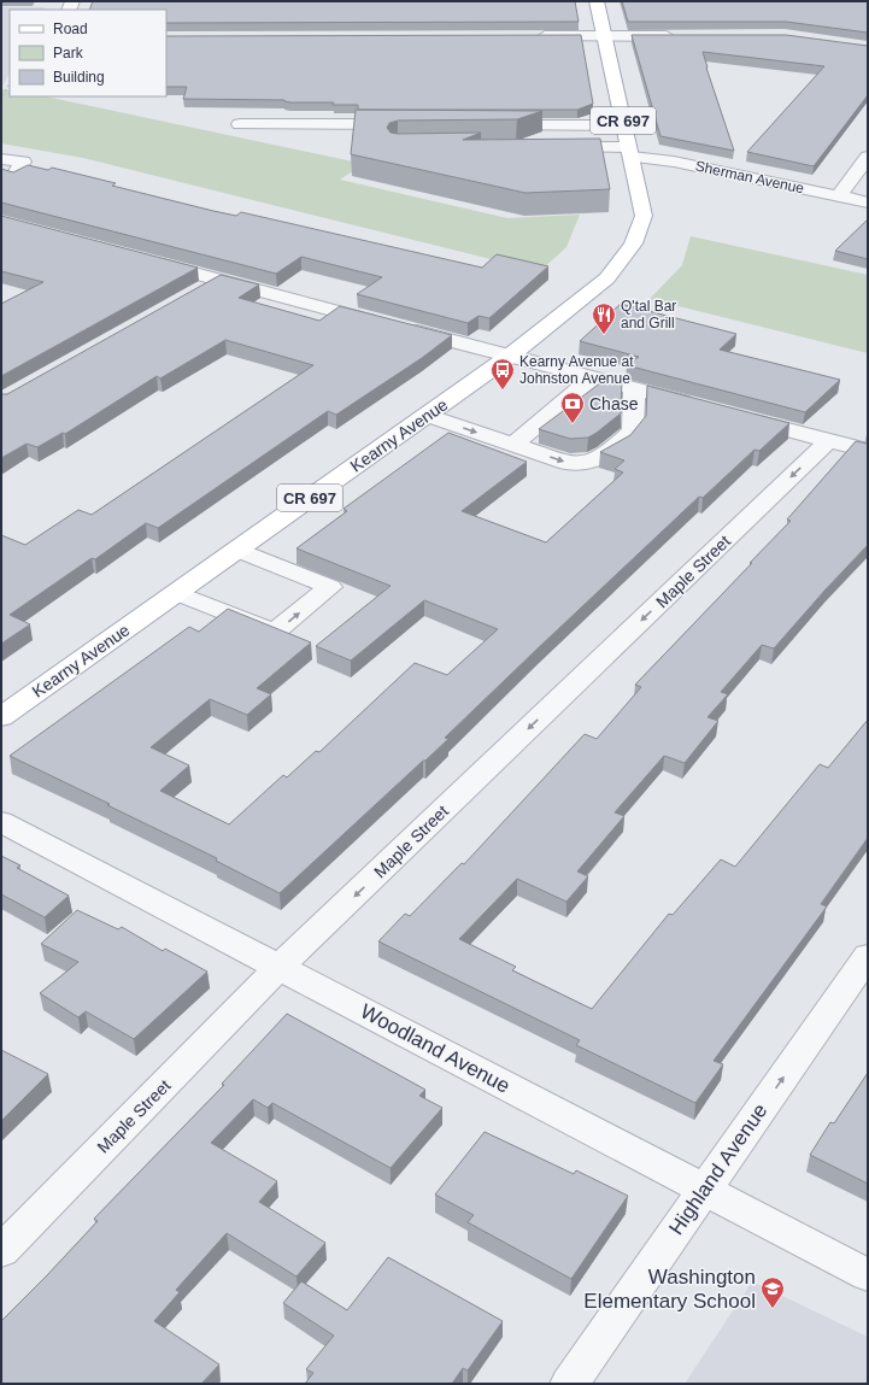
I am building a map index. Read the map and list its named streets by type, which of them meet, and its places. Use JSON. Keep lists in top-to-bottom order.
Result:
{
  "streets": {
    "main road": ["CR 697", "Kearny Avenue"],
    "street": [
      "Sherman Avenue",
      "Maple Street",
      "Woodland Avenue",
      "Highland Avenue"
    ]
  },
  "crossings": [
    ["CR 697", "Sherman Avenue"],
    ["CR 697", "Kearny Avenue"],
    ["Sherman Avenue", "Kearny Avenue"],
    ["Maple Street", "Woodland Avenue"],
    ["Woodland Avenue", "Highland Avenue"]
  ],
  "one_way": ["Maple Street", "Highland Avenue"],
  "places": {
    "restaurant": ["Q'tal Bar and Grill"],
    "bus stop": ["Kearny Avenue at Johnston Avenue"],
    "bank": ["Chase"],
    "school or university": ["Washington Elementary School"]
  },
  "legend": ["Road", "Park", "Building"]
}
